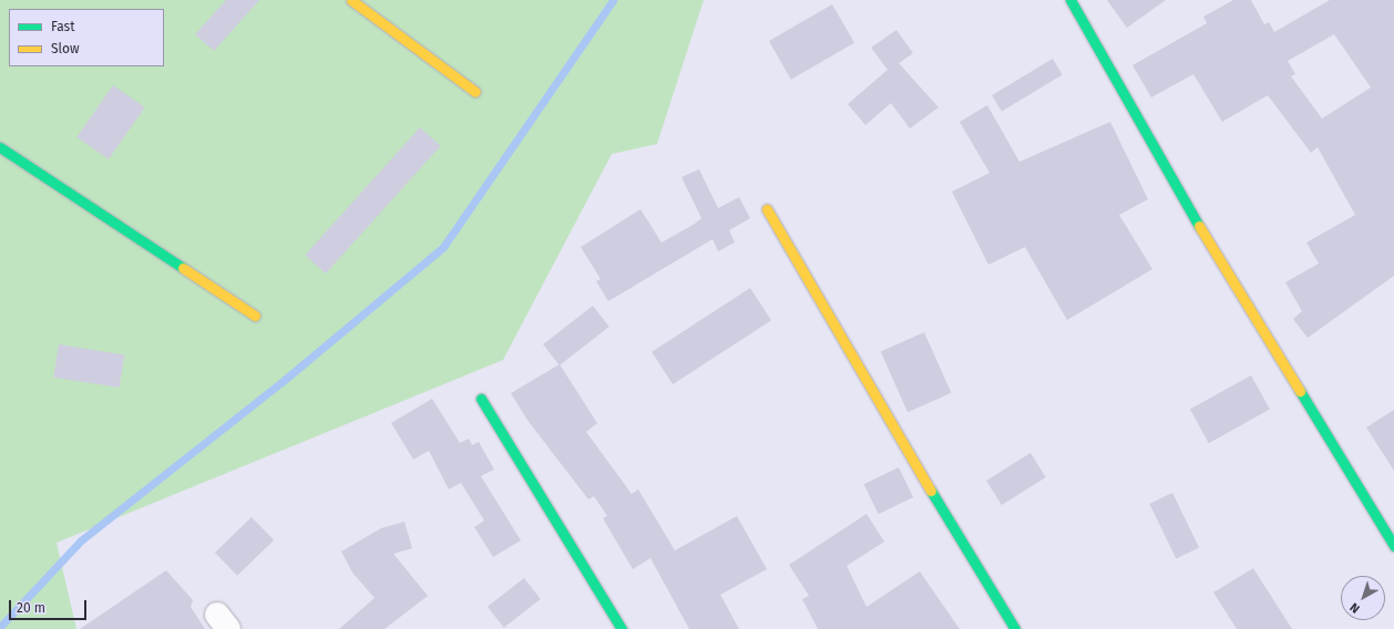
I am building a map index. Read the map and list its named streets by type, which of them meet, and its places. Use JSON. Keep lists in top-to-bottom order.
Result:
{
  "legend": ["Fast", "Slow"],
  "scale_bar": "20 m",
  "north": "bottom left"
}
